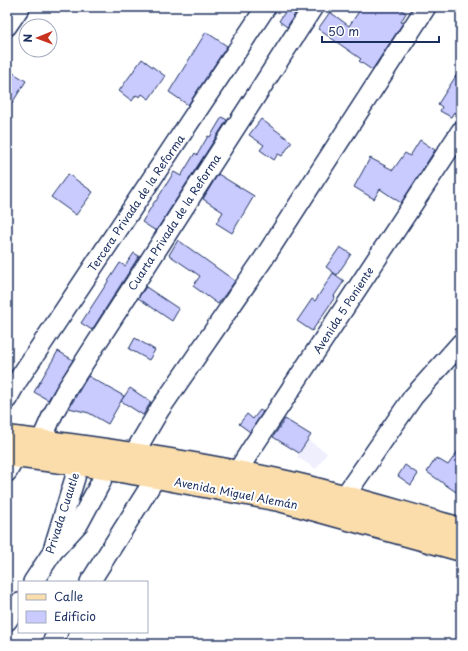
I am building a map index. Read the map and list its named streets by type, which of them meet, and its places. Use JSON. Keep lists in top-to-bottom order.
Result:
{
  "streets": {
    "main road": ["Avenida Miguel Alemán"],
    "street": [
      "Tercera Privada de la Reforma",
      "Cuarta Privada de la Reforma",
      "Avenida 5 Poniente",
      "Privada Cuautle"
    ]
  },
  "crossings": [
    ["Cuarta Privada de la Reforma", "Avenida Miguel Alemán"],
    ["Avenida 5 Poniente", "Avenida Miguel Alemán"],
    ["Avenida Miguel Alemán", "Privada Cuautle"]
  ],
  "legend": ["Calle", "Edificio"],
  "scale_bar": "50 m",
  "north": "left"
}
